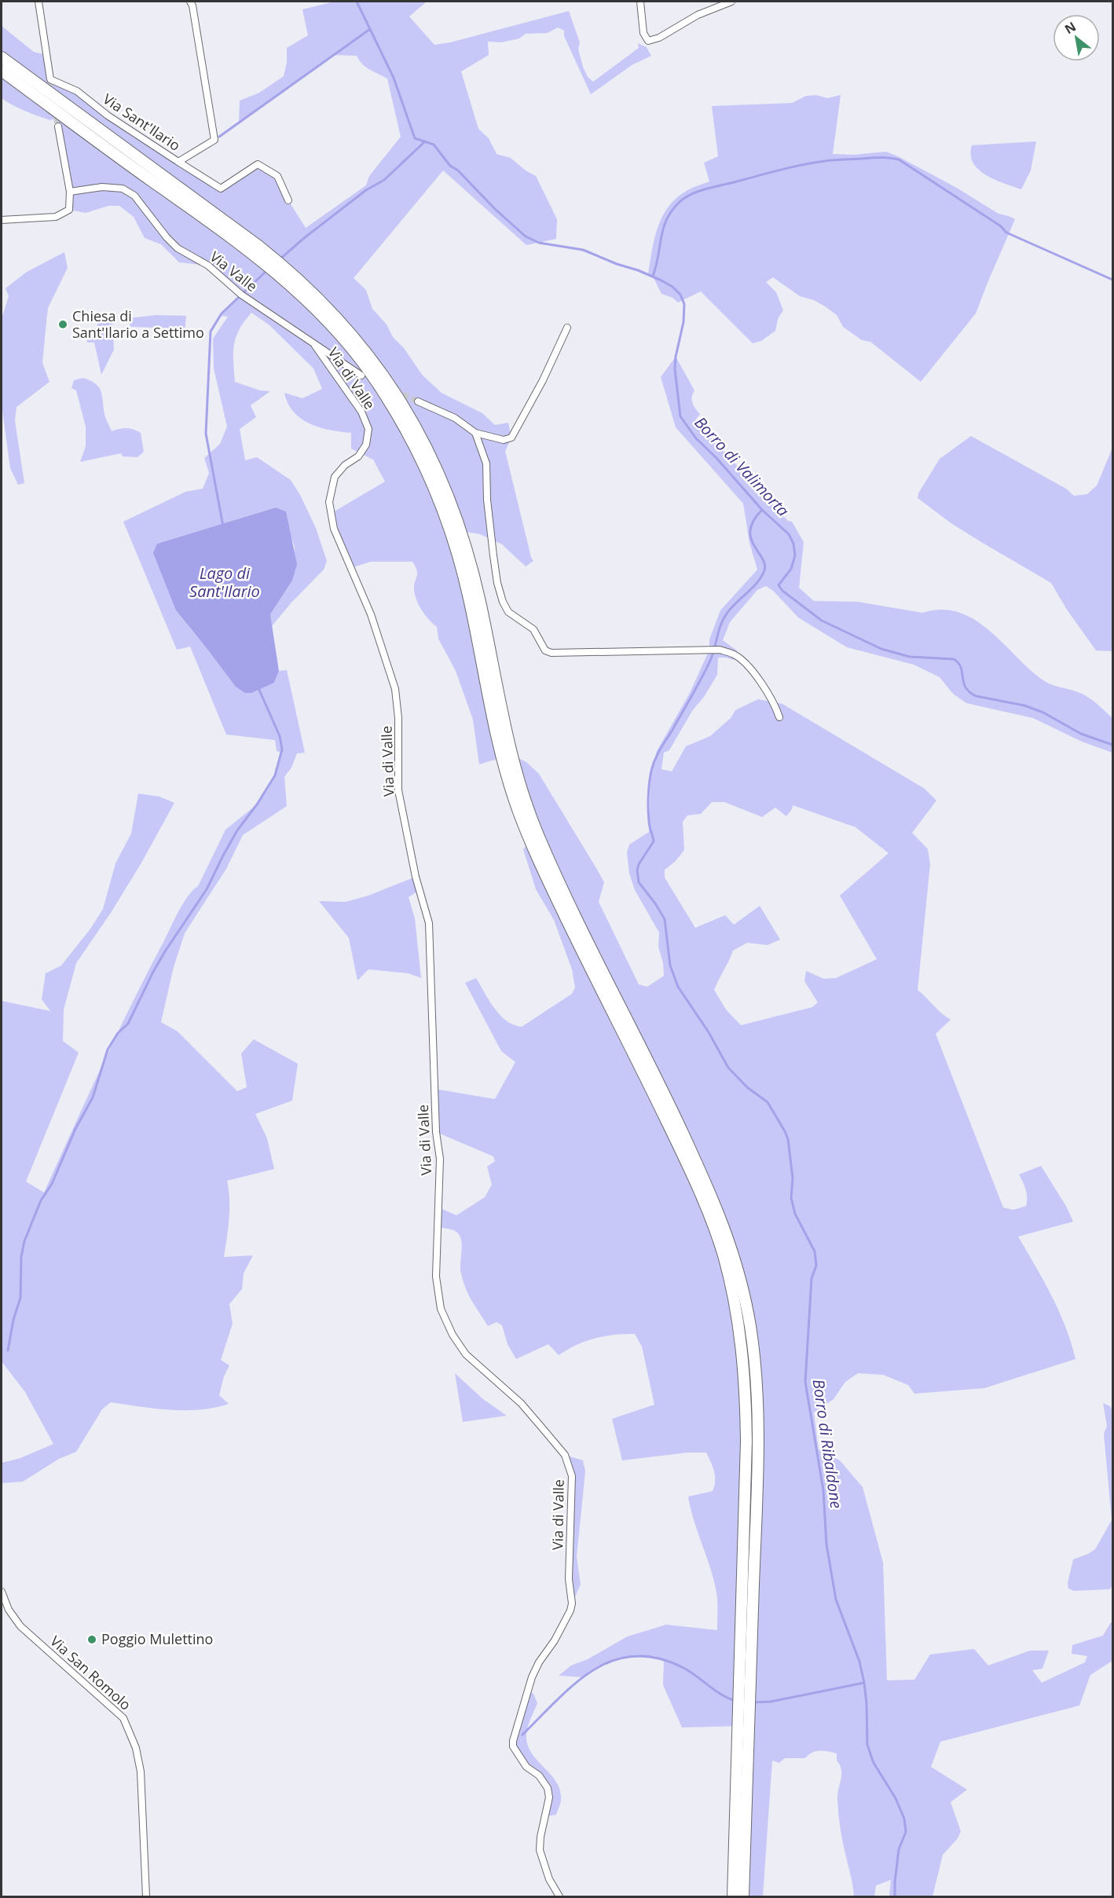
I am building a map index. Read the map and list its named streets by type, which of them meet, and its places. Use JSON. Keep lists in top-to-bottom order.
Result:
{
  "streets": {
    "street": [
      "Via Sant'Ilario",
      "Via Valle",
      "Via di Valle",
      "Via San Romolo"
    ]
  },
  "crossings": [
    ["Via Valle", "Via di Valle"]
  ],
  "water": ["Borro di Valimorta", "Lago di Sant'Ilario", "Borro di Ribaldone"],
  "places": ["Chiesa di Sant'Ilario a Settimo", "Poggio Mulettino"],
  "north": "top left"
}
